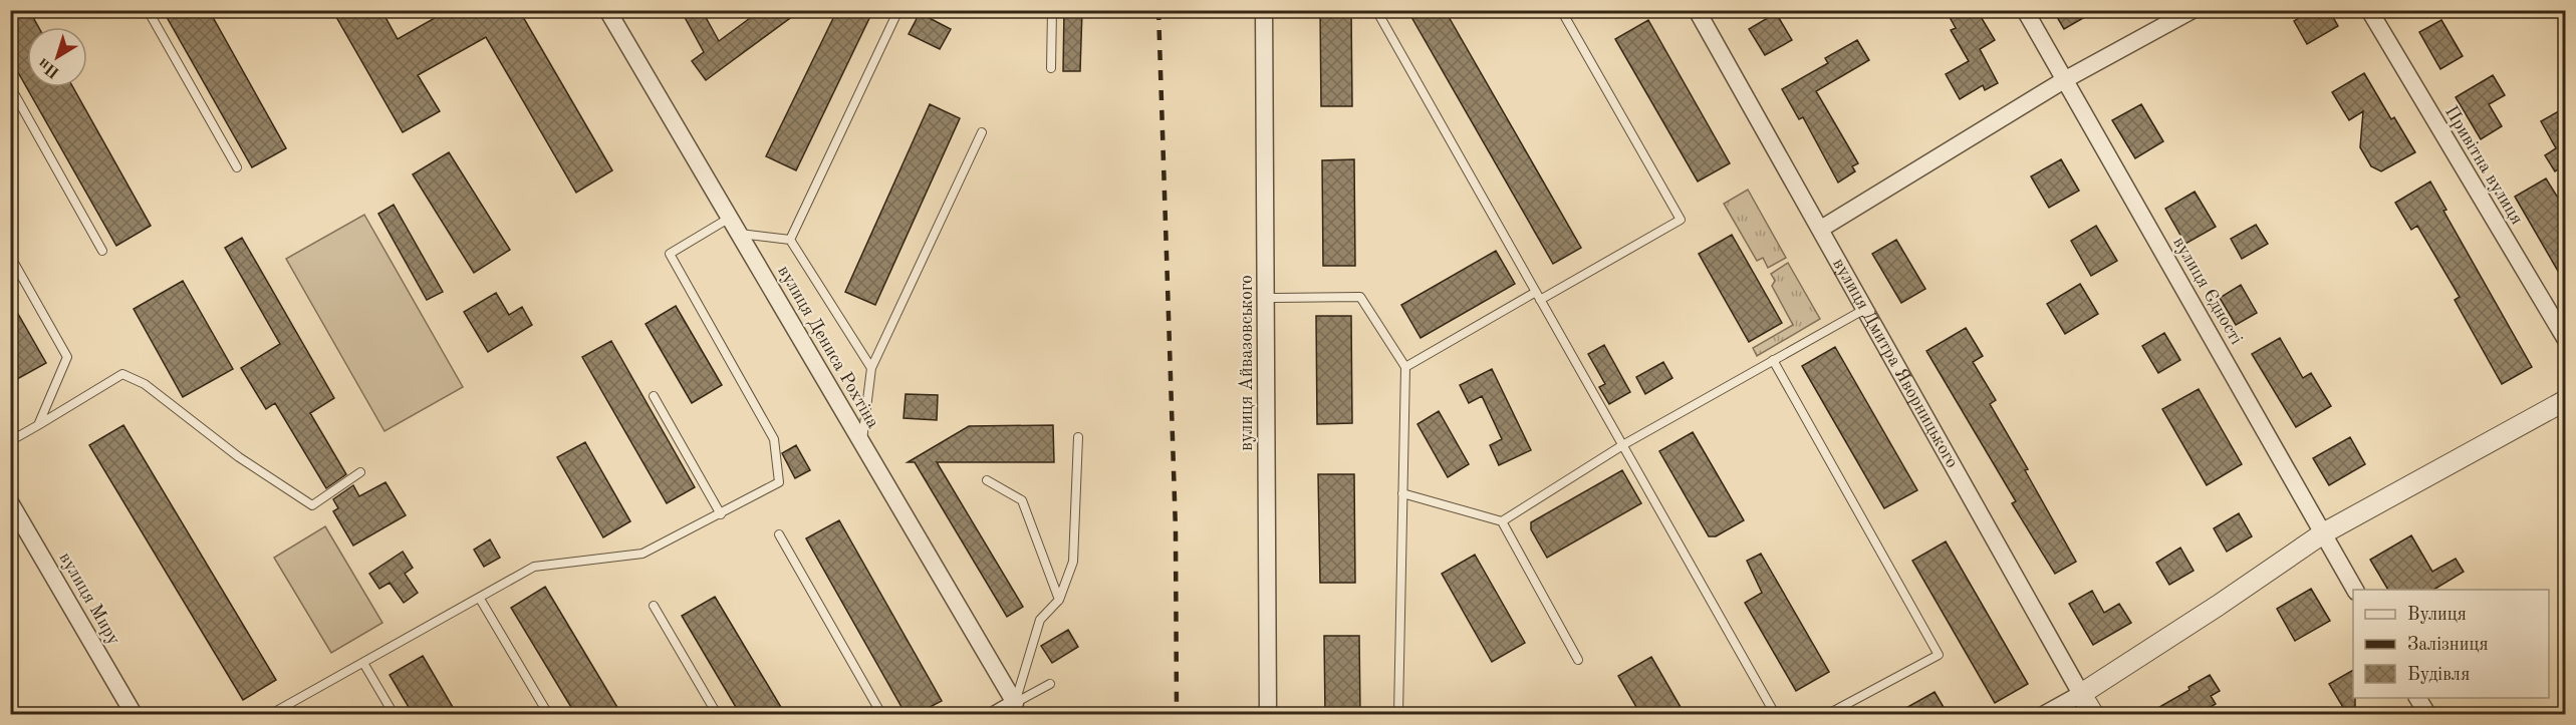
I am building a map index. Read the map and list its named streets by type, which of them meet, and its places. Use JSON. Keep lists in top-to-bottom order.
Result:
{
  "streets": {
    "street": [
      "Привітна вулиця",
      "вулиця Єдності",
      "вулиця Дениса Рохтіна",
      "вулиця Дмитра Яворницького",
      "вулиця Айвазовського",
      "вулиця Миру"
    ]
  },
  "legend": ["Вулиця", "Залізниця", "Будівля"],
  "north": "bottom left"
}
